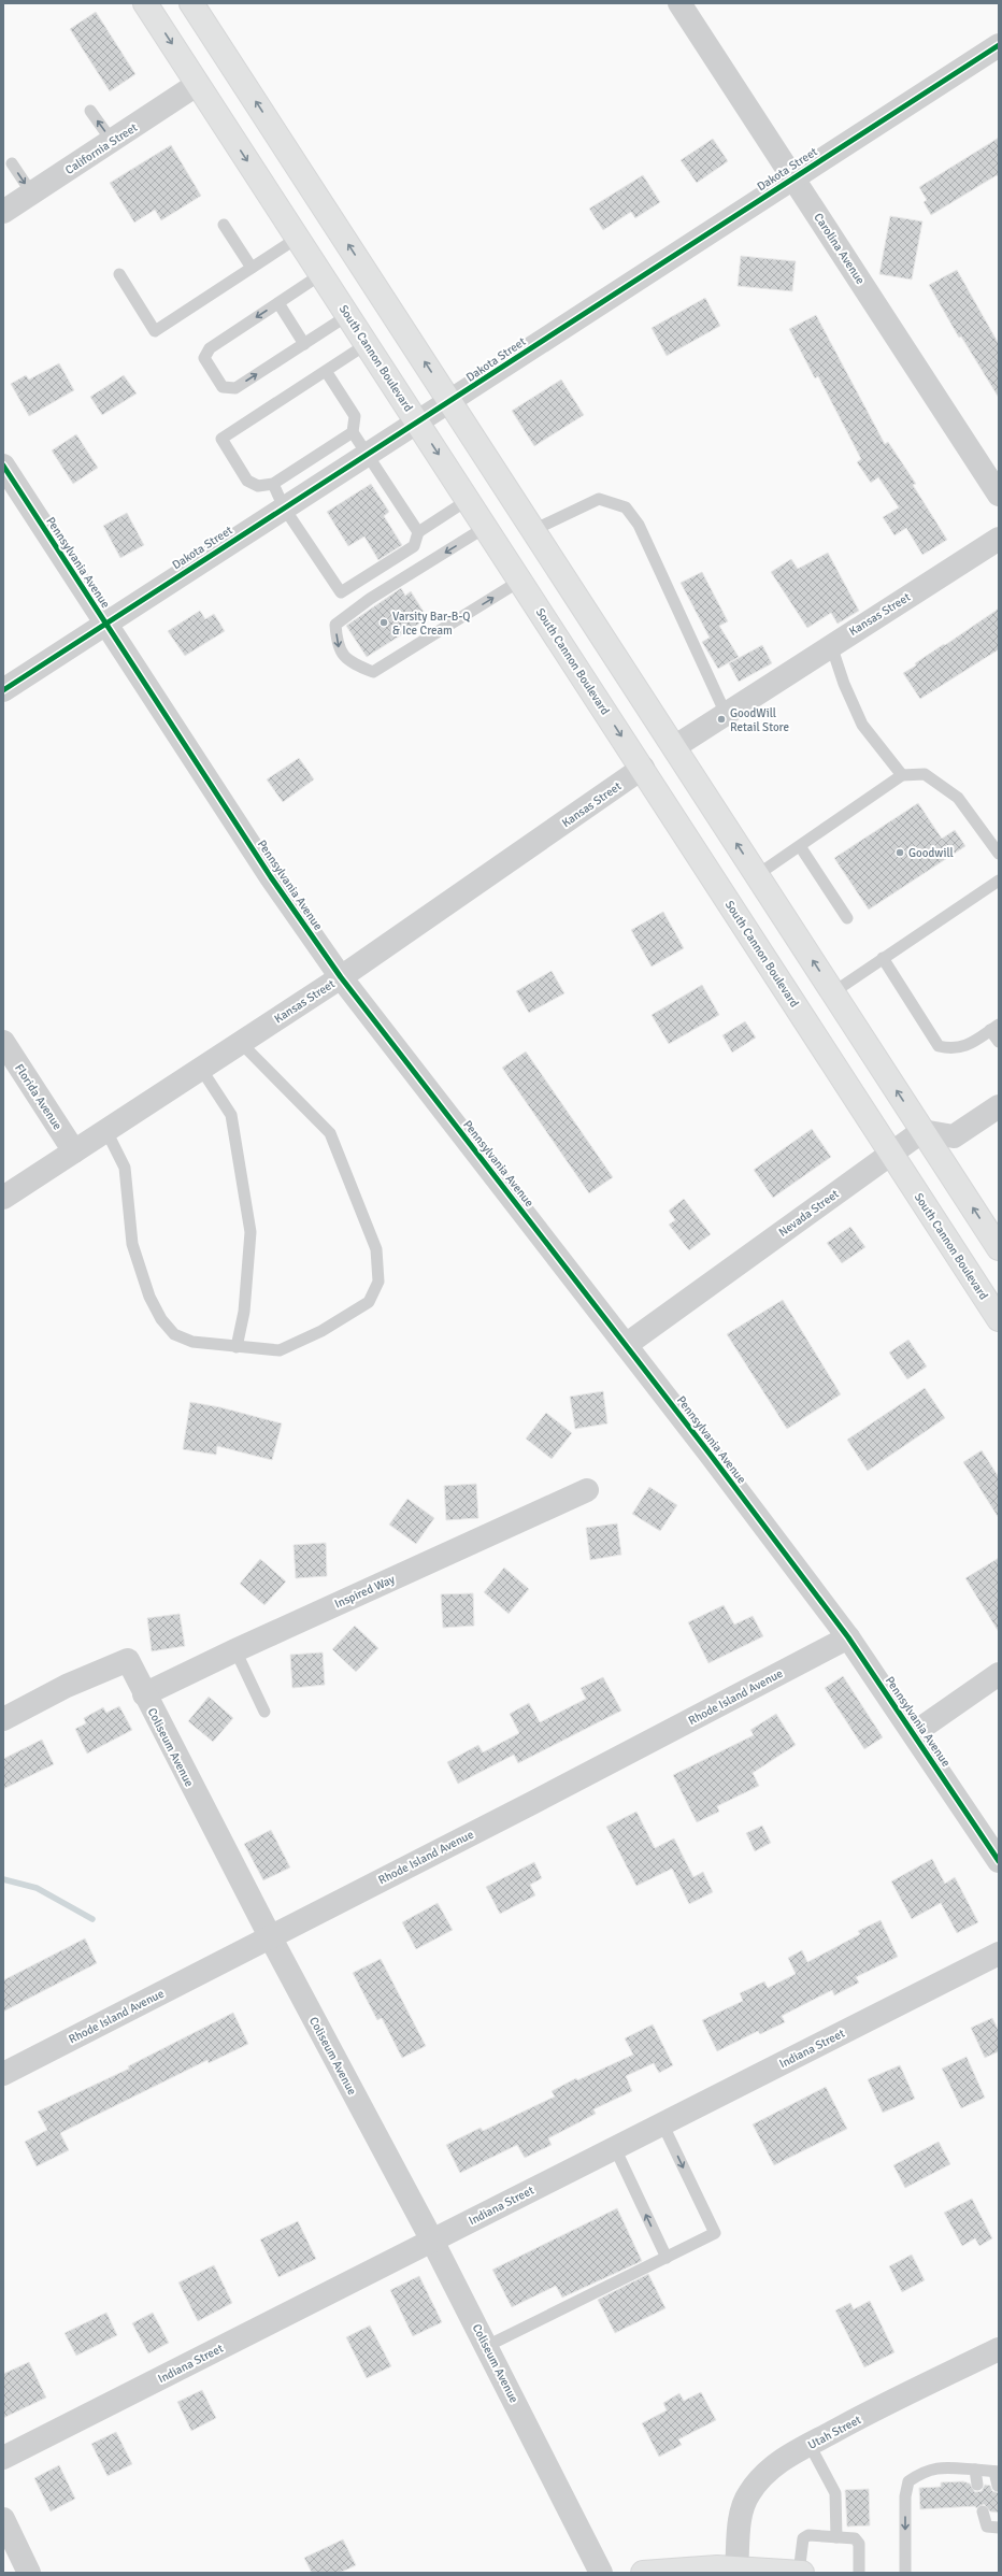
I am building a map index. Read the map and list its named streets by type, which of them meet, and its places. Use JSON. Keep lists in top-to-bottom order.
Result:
{
  "streets": {
    "main road": ["South Cannon Boulevard"],
    "street": [
      "California Street",
      "Dakota Street",
      "Carolina Avenue",
      "Pennsylvania Avenue",
      "Kansas Street",
      "Florida Avenue",
      "Nevada Street",
      "Inspired Way",
      "Rhode Island Avenue",
      "Coliseum Avenue",
      "Indiana Street",
      "Utah Street"
    ]
  },
  "crossings": [
    ["California Street", "South Cannon Boulevard"],
    ["Dakota Street", "Carolina Avenue"],
    ["Dakota Street", "South Cannon Boulevard"],
    ["Dakota Street", "Pennsylvania Avenue"],
    ["South Cannon Boulevard", "Kansas Street"],
    ["South Cannon Boulevard", "Nevada Street"],
    ["Pennsylvania Avenue", "Kansas Street"],
    ["Pennsylvania Avenue", "Nevada Street"],
    ["Pennsylvania Avenue", "Rhode Island Avenue"],
    ["Kansas Street", "Florida Avenue"],
    ["Inspired Way", "Coliseum Avenue"],
    ["Rhode Island Avenue", "Coliseum Avenue"],
    ["Coliseum Avenue", "Indiana Street"]
  ],
  "places": ["Varsity Bar-B-Q & Ice Cream", "GoodWill Retail Store", "Goodwill"]
}
